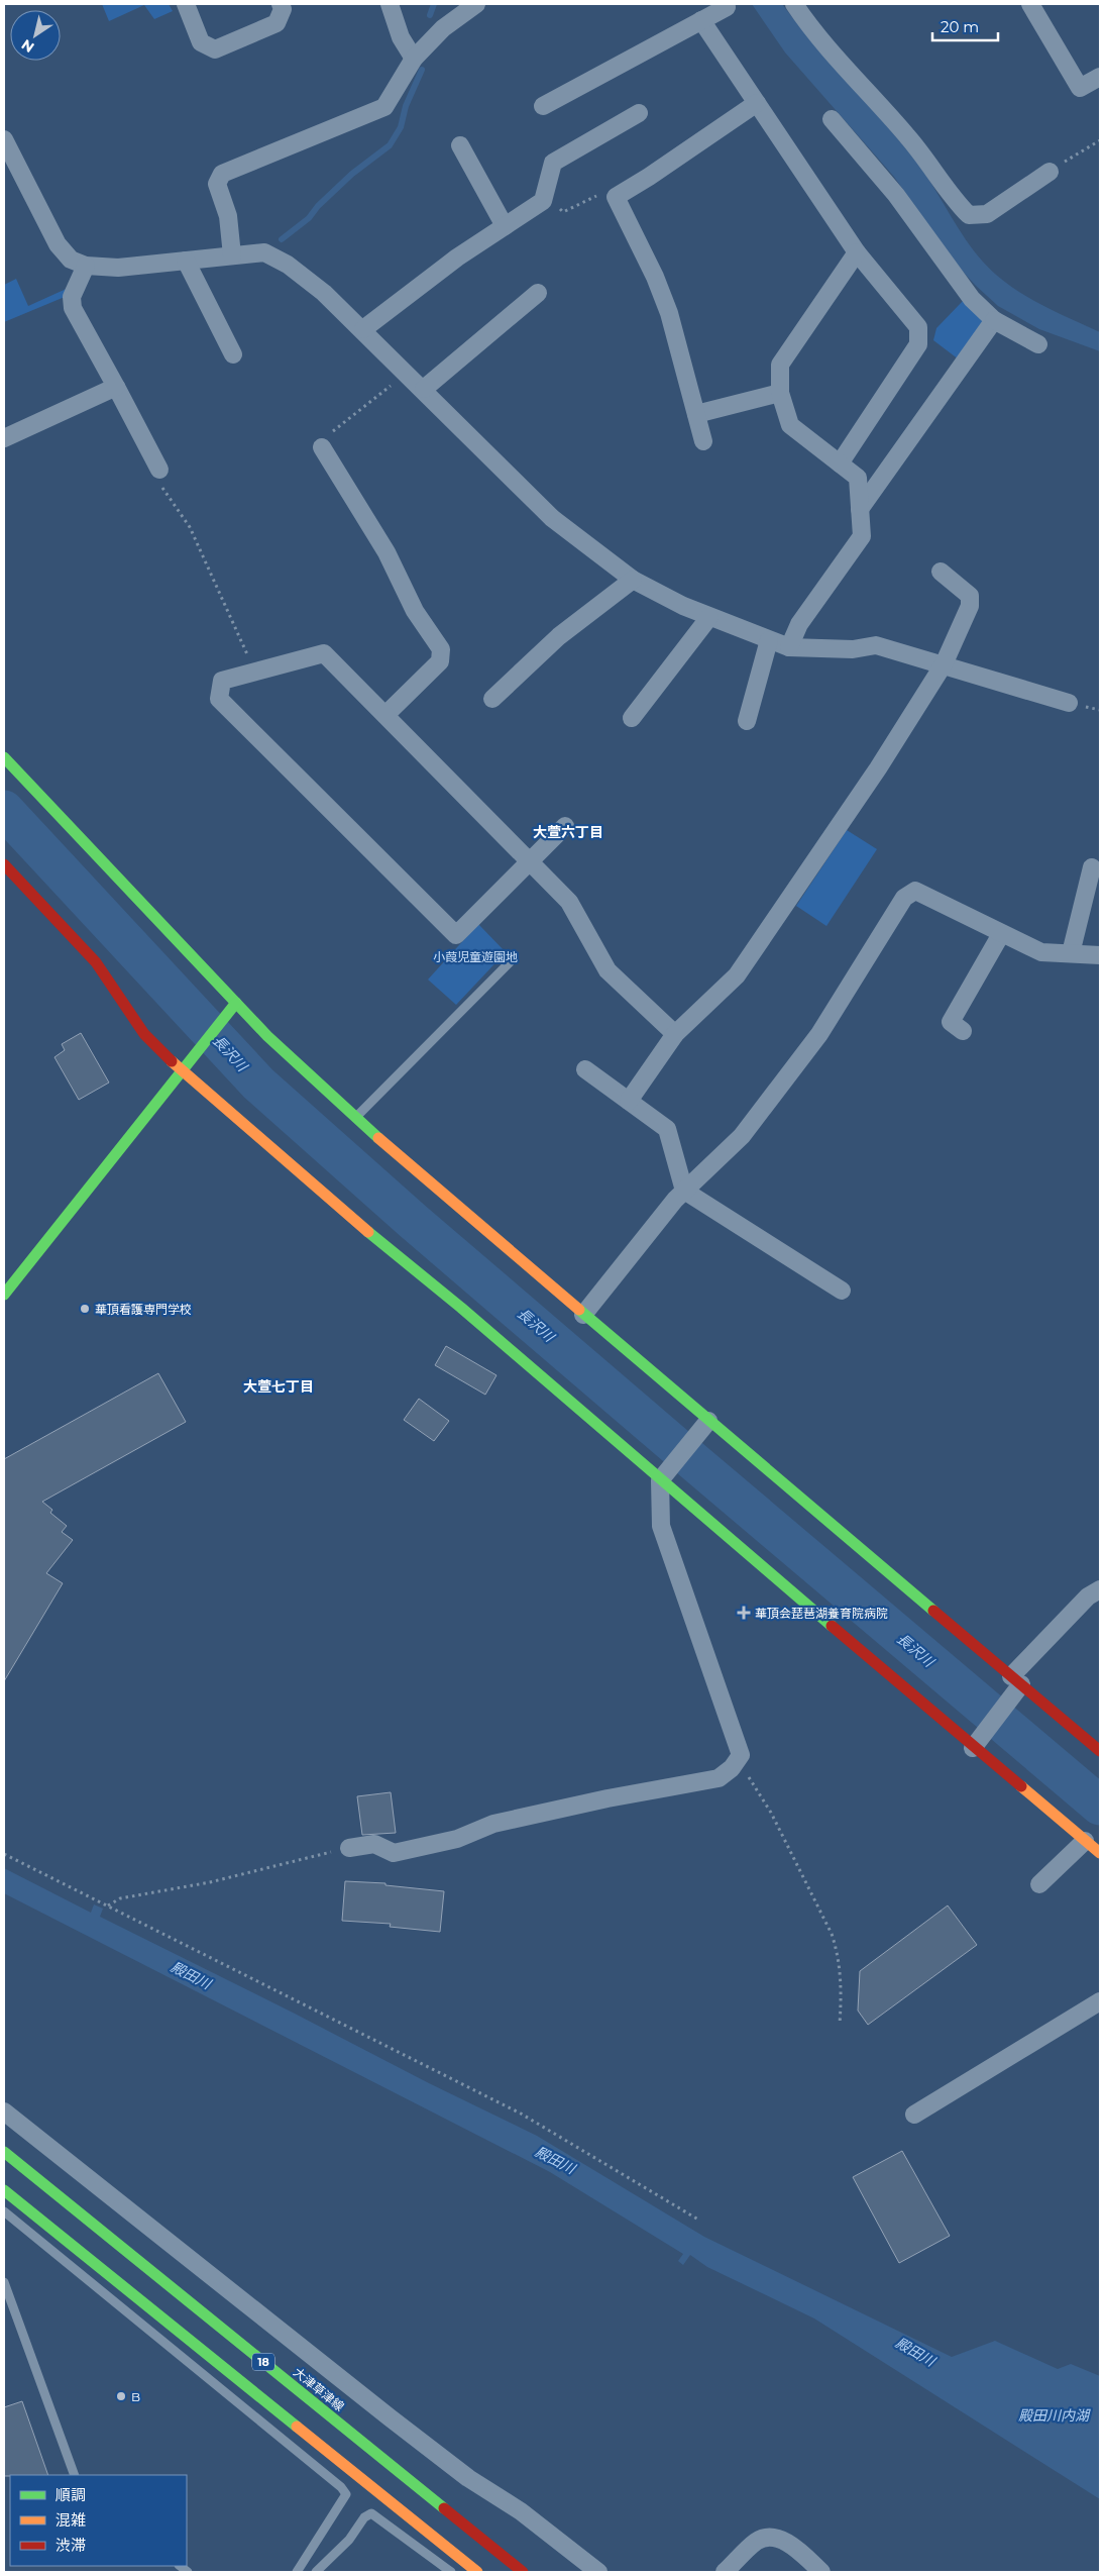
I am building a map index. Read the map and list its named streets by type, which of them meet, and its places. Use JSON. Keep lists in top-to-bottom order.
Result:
{
  "streets": {
    "street": ["18", "大津草津線"]
  },
  "districts": ["大萱六丁目", "大萱七丁目"],
  "water": ["長沢川", "殿田川", "殿田川内湖"],
  "parks": ["小葭児童遊園地"],
  "places": {
    "other": ["華頂看護専門学校", "B"],
    "health": ["華頂会琵琶湖養育院病院"]
  },
  "legend": ["順調", "混雑", "渋滞"],
  "scale_bar": "20 m",
  "north": "bottom left"
}
